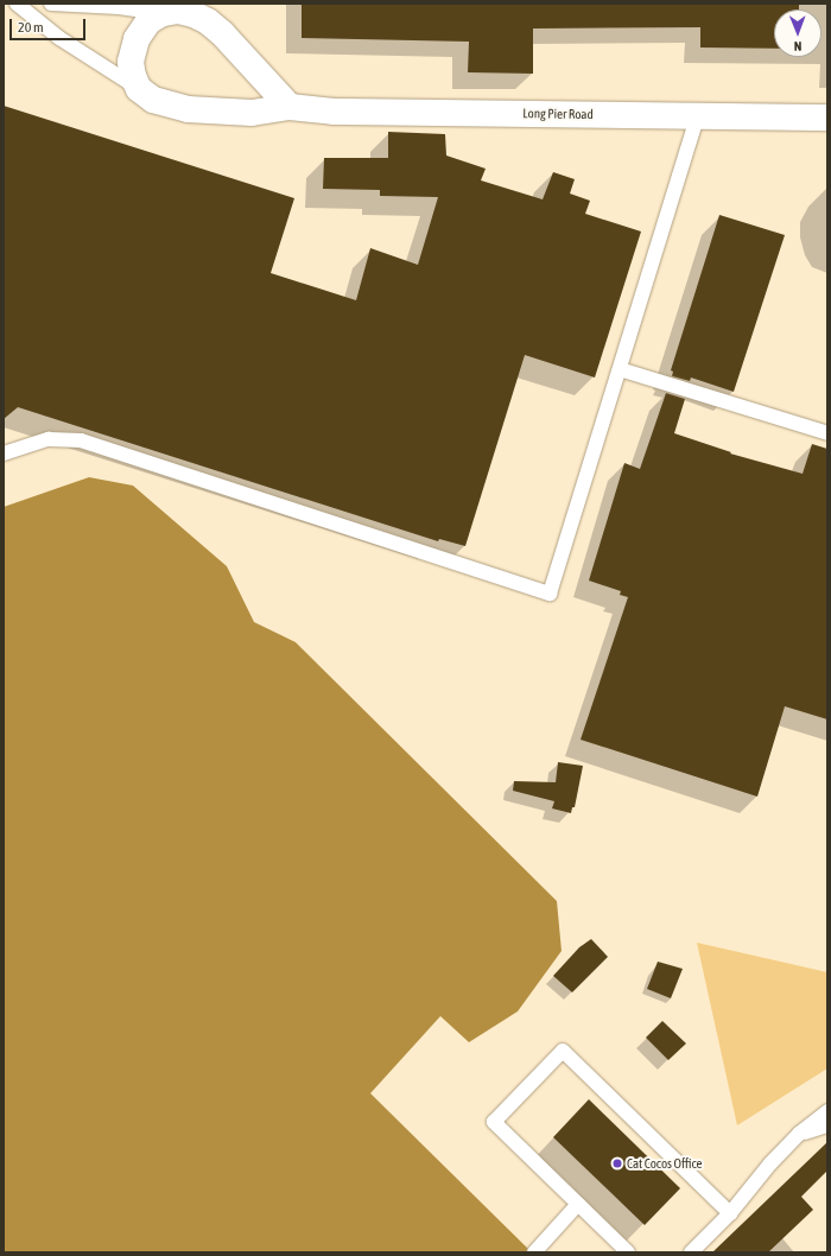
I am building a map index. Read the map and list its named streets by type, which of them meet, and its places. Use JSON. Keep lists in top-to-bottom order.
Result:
{
  "streets": {
    "street": ["Long Pier Road"]
  },
  "places": ["Cat Cocos Office"],
  "scale_bar": "20 m",
  "north": "bottom"
}
